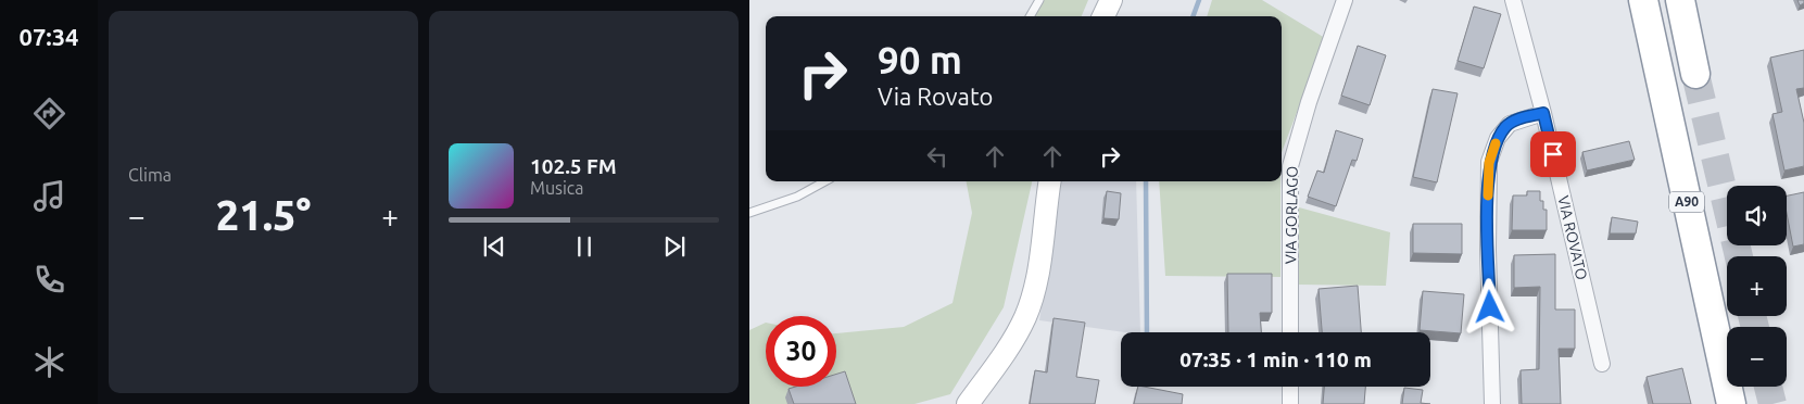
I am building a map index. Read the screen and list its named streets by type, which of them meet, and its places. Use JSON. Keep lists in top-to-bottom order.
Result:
{
  "streets": {
    "highway": ["A90"],
    "street": ["VIA GORLAGO", "VIA ROVATO"]
  },
  "page": {
    "tabs": "07:34",
    "tile": "Clima",
    "turn": ["90 m", "Via Rovato"],
    "song": ["102.5 FM", "Musica"],
    "map_buttons": ["+", "−"],
    "heat": ["−", "21.5°", "+"],
    "limit": "30",
    "trip": "07:35 · 1 min · 110 m"
  }
}
